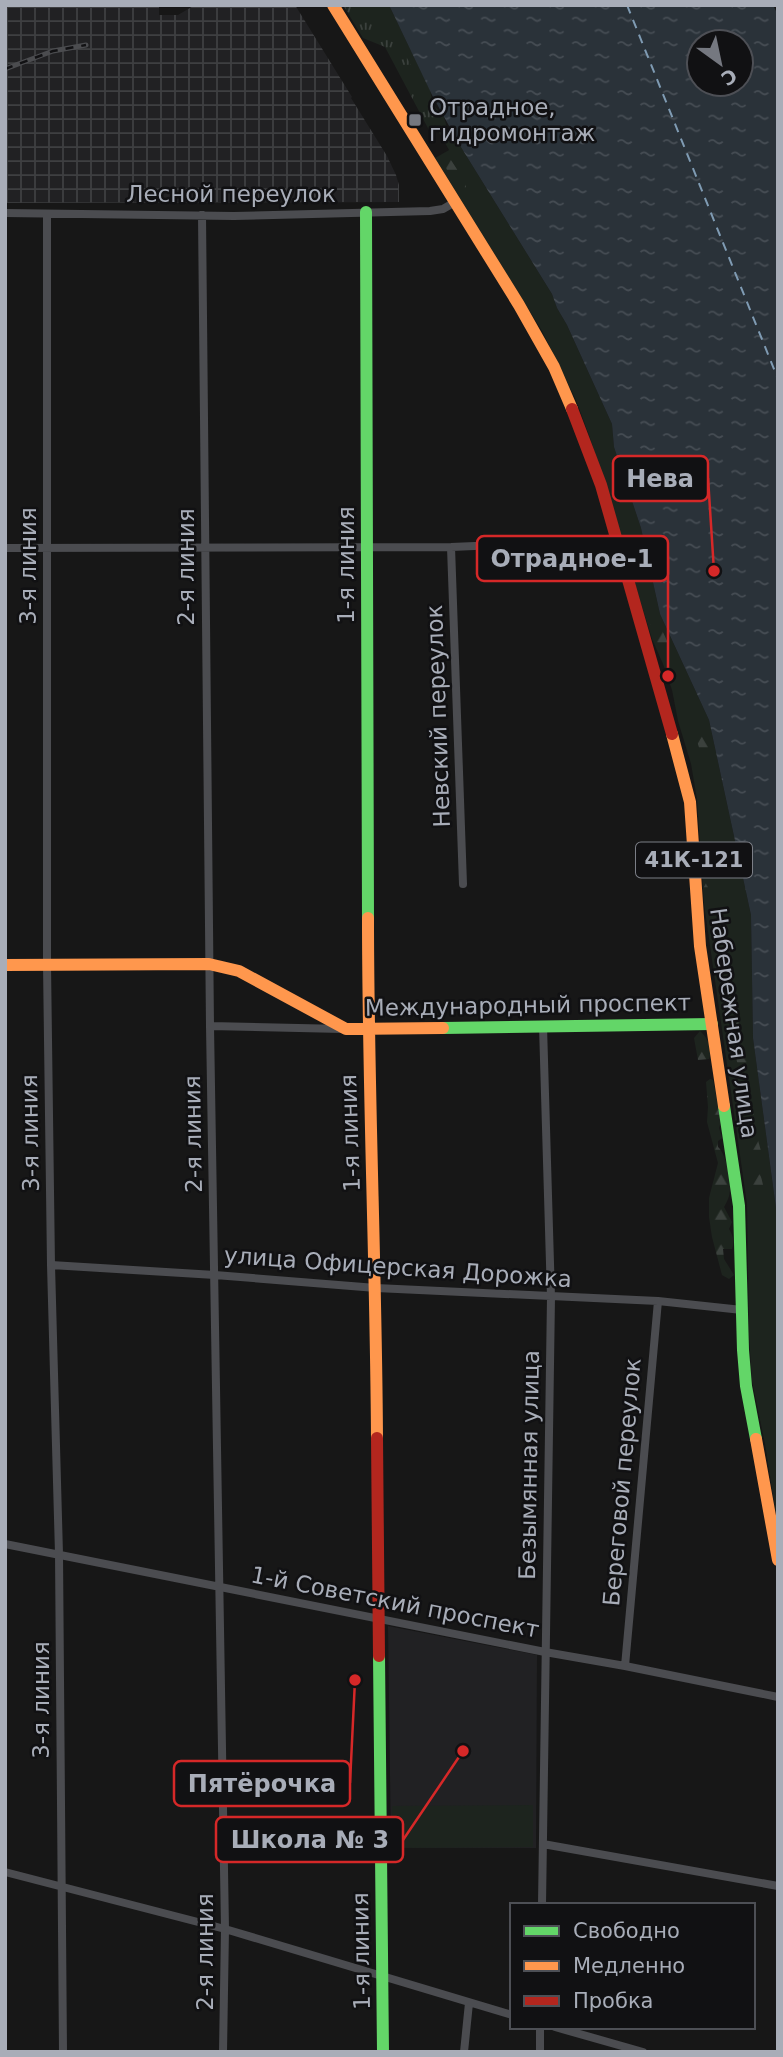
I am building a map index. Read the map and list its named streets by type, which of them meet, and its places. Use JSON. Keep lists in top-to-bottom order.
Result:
{
  "streets": {
    "street": [
      "Лесной переулок",
      "1-я линия",
      "3-я линия",
      "2-я линия",
      "Невский переулок",
      "41К-121",
      "Международный проспект",
      "Набережная улица",
      "улица Офицерская Дорожка",
      "Безымянная улица",
      "Береговой переулок",
      "1-й Советский проспект"
    ]
  },
  "crossings": [
    ["Лесной переулок", "1-я линия"],
    ["Лесной переулок", "3-я линия"],
    ["Лесной переулок", "2-я линия"],
    ["Лесной переулок", "41К-121"],
    ["Лесной переулок", "Набережная улица"],
    ["1-я линия", "Международный проспект"],
    ["1-я линия", "улица Офицерская Дорожка"],
    ["1-я линия", "1-й Советский проспект"],
    ["3-я линия", "Международный проспект"],
    ["3-я линия", "улица Офицерская Дорожка"],
    ["3-я линия", "1-й Советский проспект"],
    ["2-я линия", "Международный проспект"],
    ["2-я линия", "улица Офицерская Дорожка"],
    ["2-я линия", "1-й Советский проспект"],
    ["41К-121", "Набережная улица"],
    ["Международный проспект", "Набережная улица"],
    ["Международный проспект", "Безымянная улица"],
    ["Набережная улица", "улица Офицерская Дорожка"],
    ["улица Офицерская Дорожка", "Безымянная улица"],
    ["улица Офицерская Дорожка", "Береговой переулок"],
    ["Безымянная улица", "1-й Советский проспект"],
    ["Береговой переулок", "1-й Советский проспект"]
  ],
  "places": {
    "transit": ["Отрадное, гидромонтаж"],
    "other": [
      "Нева",
      "Отрадное-1",
      "Пятёрочка",
      "Школа № 3"
    ]
  },
  "legend": ["Свободно", "Медленно", "Пробка"],
  "north": "bottom right"
}
